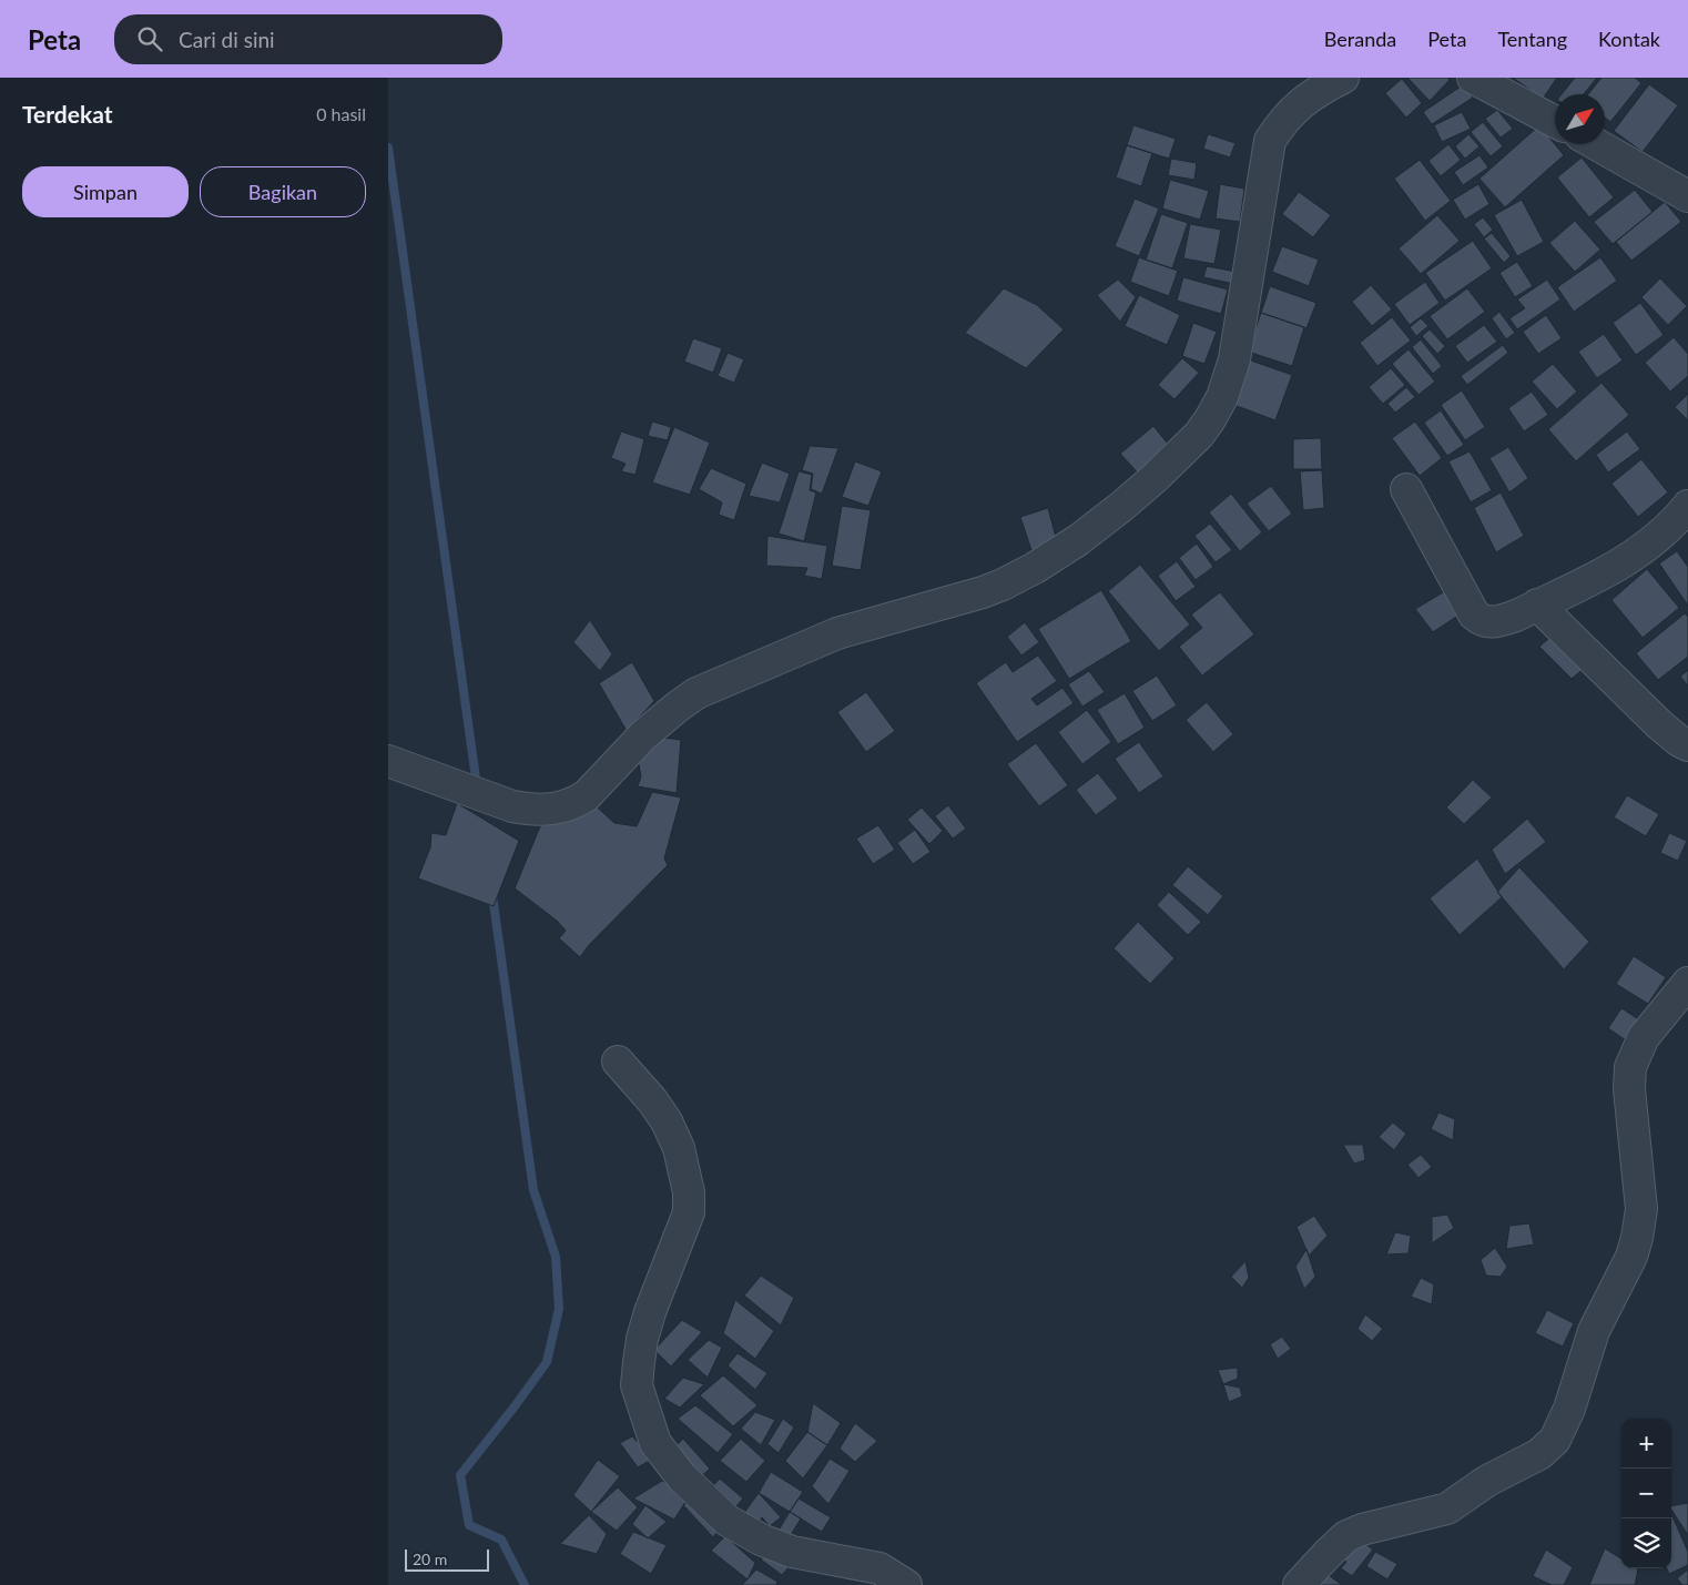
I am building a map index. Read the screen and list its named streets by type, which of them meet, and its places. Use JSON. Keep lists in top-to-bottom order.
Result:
{
  "scale_bar": "20 m",
  "north": "top right",
  "page": {
    "header": "Peta",
    "search": "Cari di sini",
    "nav": [
      "Beranda",
      "Peta",
      "Tentang",
      "Kontak"
    ],
    "heading": ["Terdekat", "0 hasil"],
    "buttons": ["Simpan", "Bagikan"],
    "map_buttons": ["+", "−"],
    "scale": "20 m"
  }
}
